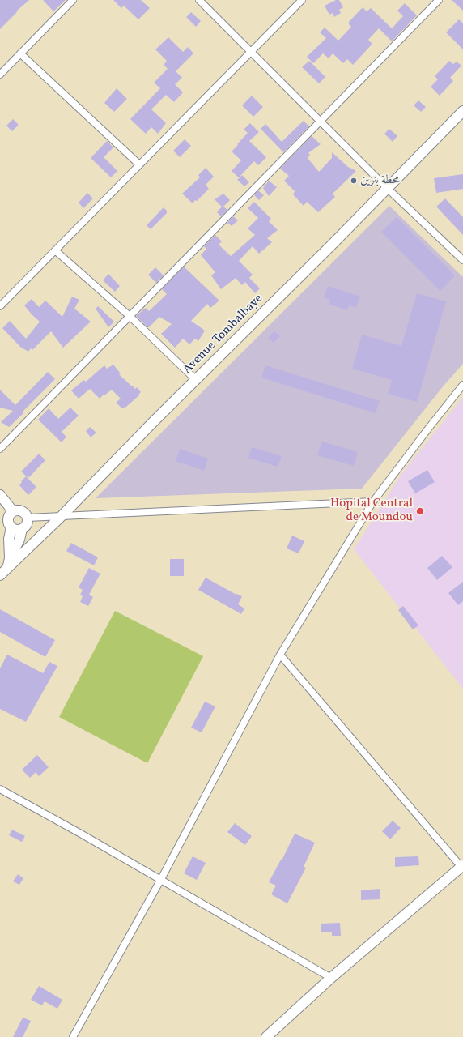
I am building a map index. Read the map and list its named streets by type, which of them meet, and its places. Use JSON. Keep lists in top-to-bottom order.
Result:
{
  "streets": {
    "main road": ["Avenue Tombalbaye"]
  },
  "places": ["محطة بنزين", "Hopital Central de Moundou"]
}
